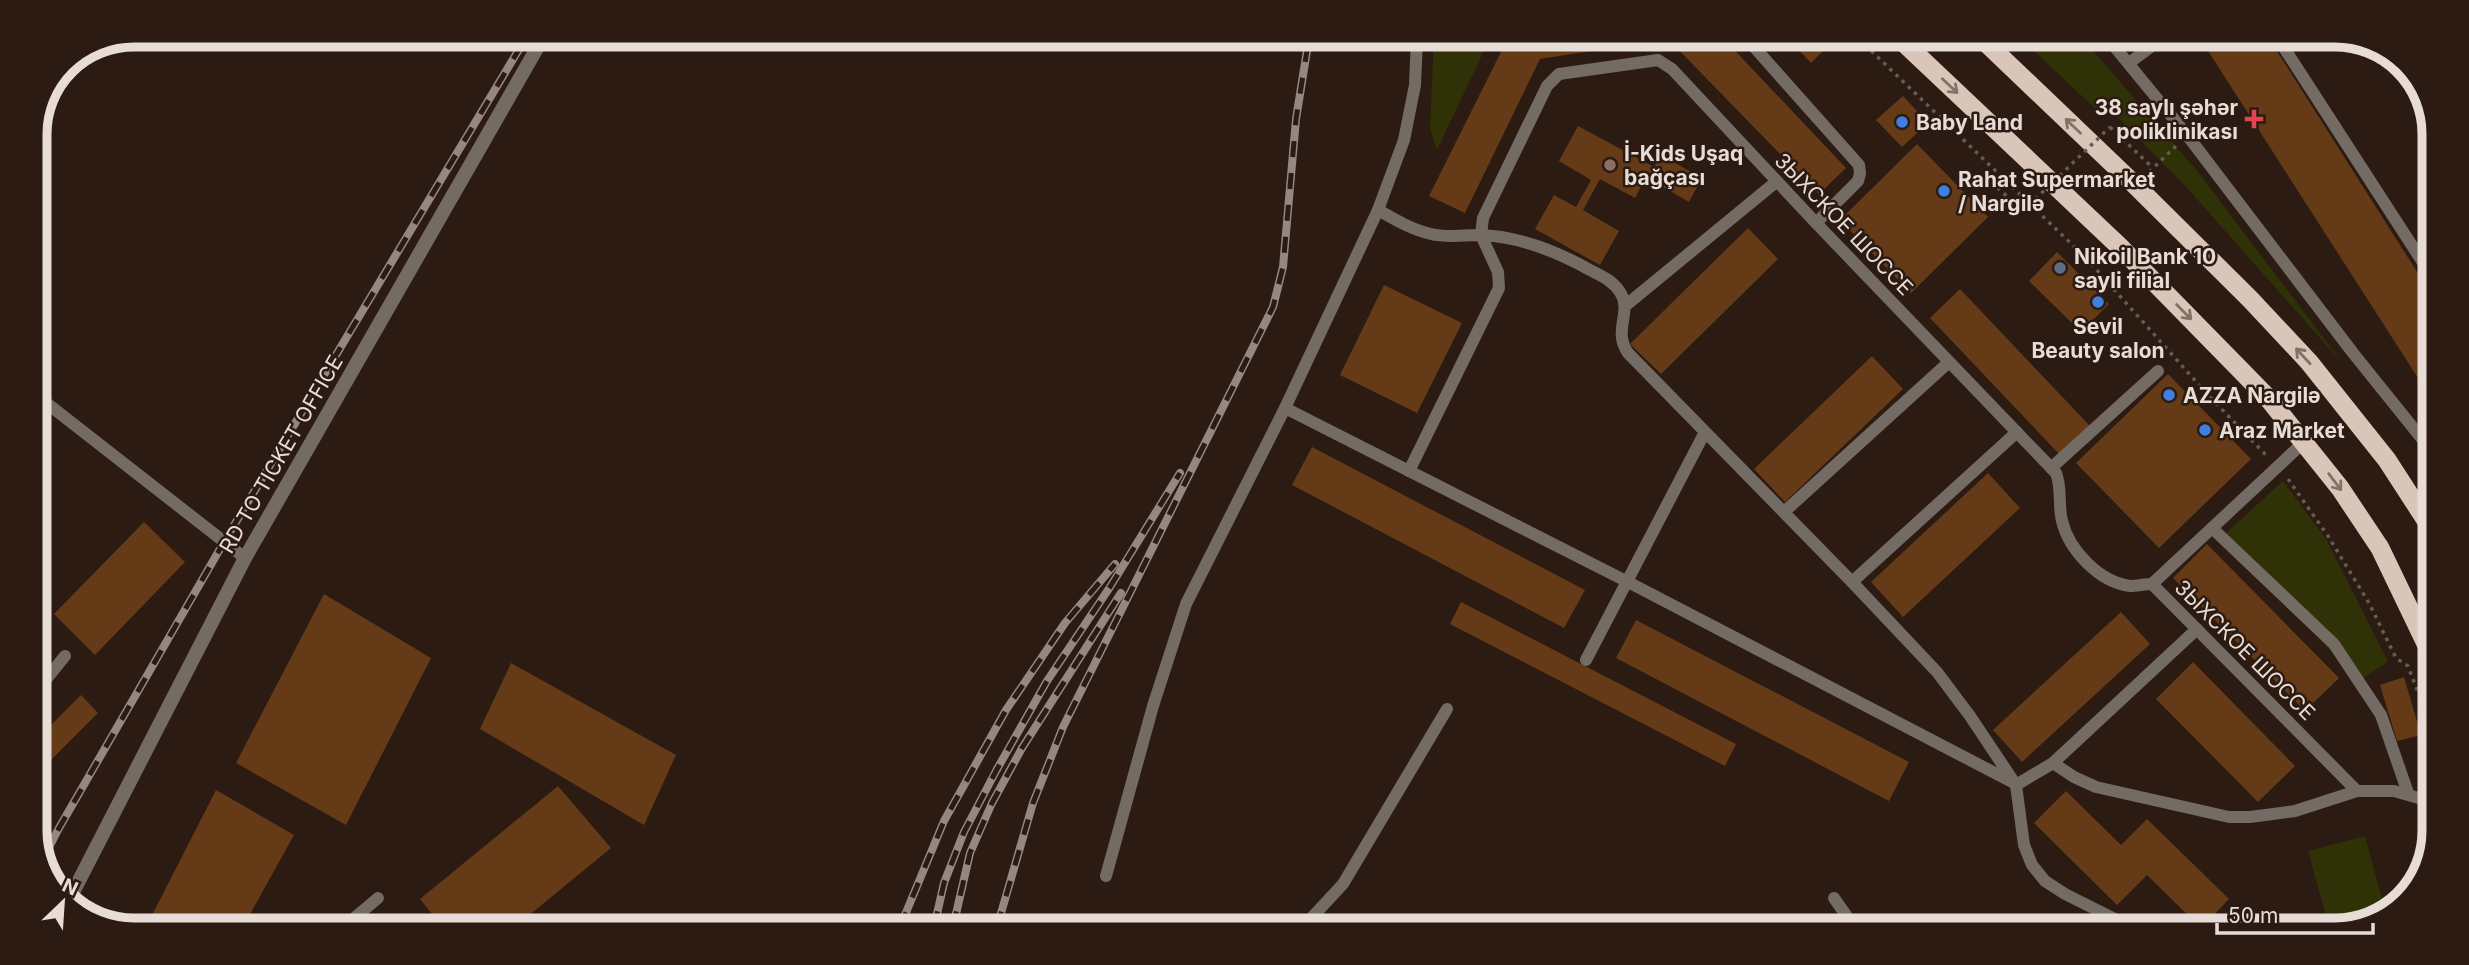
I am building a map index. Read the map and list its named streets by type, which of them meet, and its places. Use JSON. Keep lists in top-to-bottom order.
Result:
{
  "streets": {
    "street": ["RD TO TICKET OFFICE"],
    "lane": ["ЗЫХСКОЕ ШОССЕ"]
  },
  "places": {
    "health": ["38 saylı şəhər poliklinikası"],
    "other": [
      "Baby Land",
      "İ-Kids Uşaq bağçası",
      "Rahat Supermarket / Nargilə",
      "Nikoil Bank 10 sayli filial",
      "Sevil Beauty salon",
      "AZZA Nargilə",
      "Araz Market"
    ]
  },
  "scale_bar": "50 m",
  "north": "top right"
}
